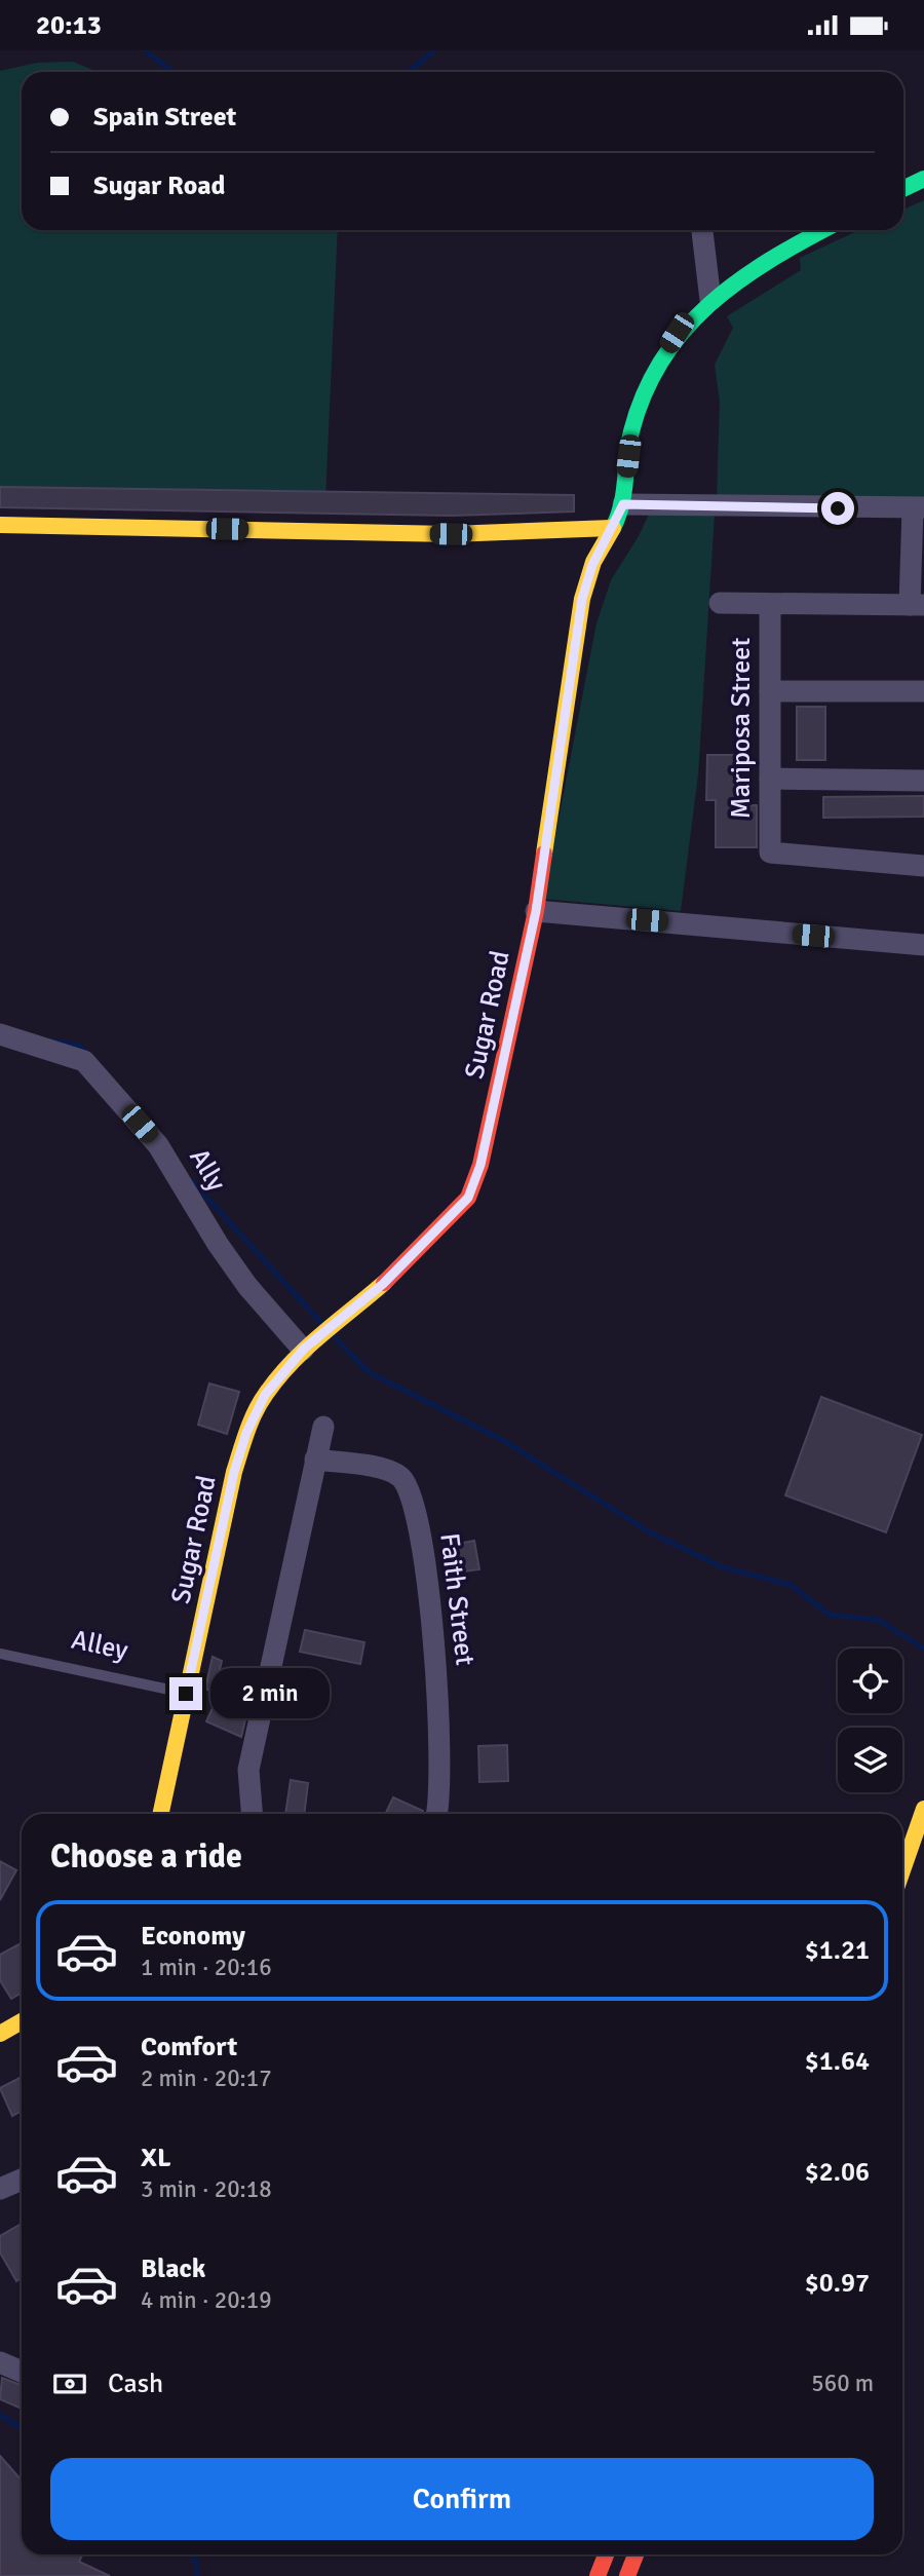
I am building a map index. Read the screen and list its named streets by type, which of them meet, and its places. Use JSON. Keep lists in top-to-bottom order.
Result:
{
  "streets": {
    "main road": ["Sugar Road"],
    "street": ["Mariposa Street", "Ally", "Faith Street"],
    "lane": ["Alley"]
  },
  "crossings": [
    ["Sugar Road", "Ally"],
    ["Sugar Road", "Alley"]
  ],
  "page": {
    "status": "20:13",
    "banner": ["Spain Street", "Sugar Road"],
    "bubble": "2 min",
    "heading": "Choose a ride",
    "list": [
      {
        "name": "Economy",
        "note": "1 min · 20:16",
        "value": "$1.21"
      },
      {
        "name": "Comfort",
        "note": "2 min · 20:17",
        "value": "$1.64"
      },
      {
        "name": "XL",
        "note": "3 min · 20:18",
        "value": "$2.06"
      },
      {
        "name": "Black",
        "note": "4 min · 20:19",
        "value": "$0.97"
      }
    ],
    "pay": ["Cash", "560 m"],
    "buttons": "Confirm"
  }
}
